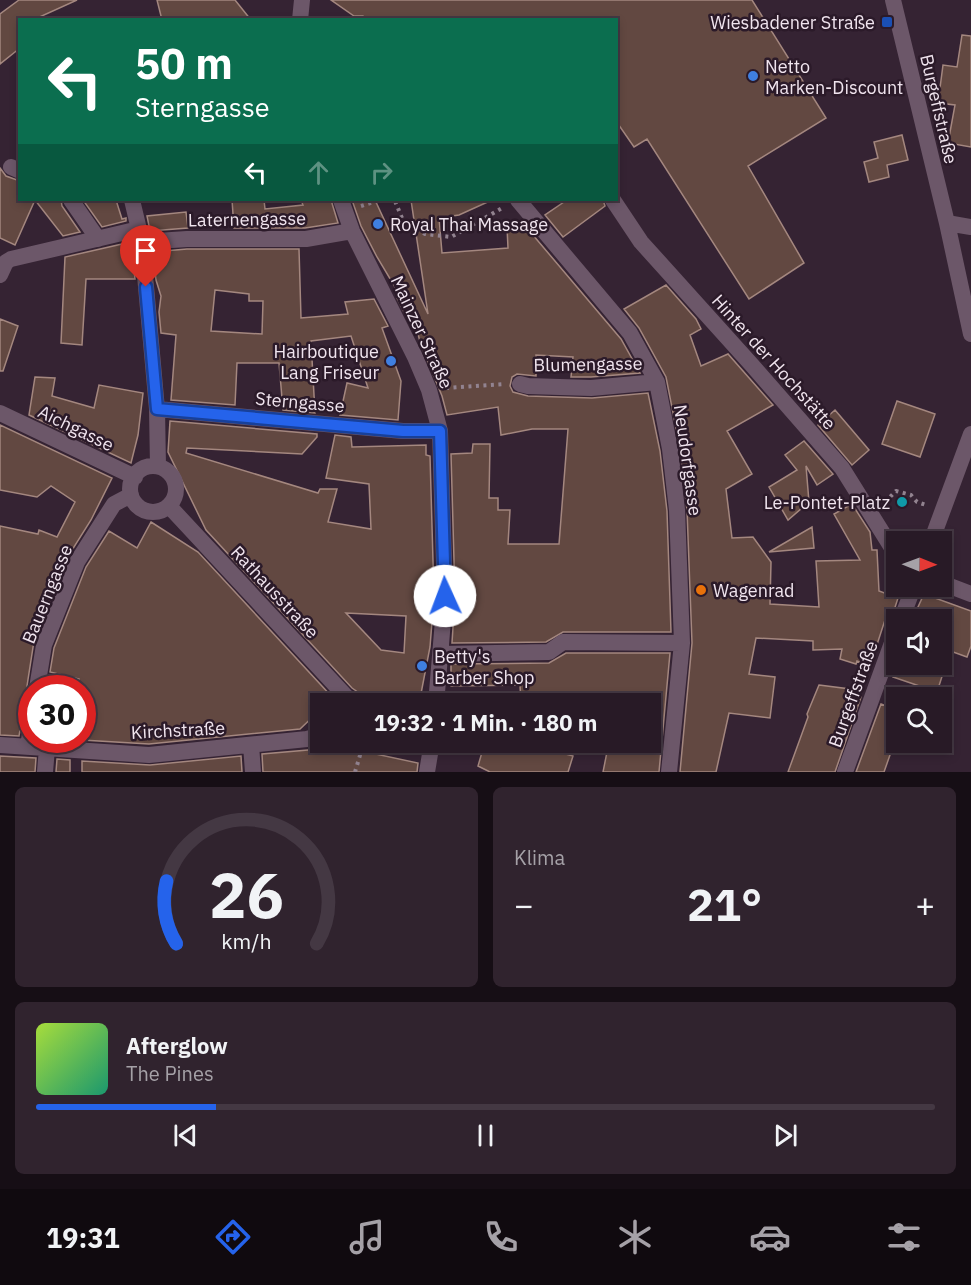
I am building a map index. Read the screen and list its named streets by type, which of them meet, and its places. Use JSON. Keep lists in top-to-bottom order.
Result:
{
  "streets": {
    "street": [
      "Burgeffstraße",
      "Laternengasse",
      "Mainzer Straße",
      "Hinter der Hochstätte",
      "Blumengasse",
      "Sterngasse",
      "Aichgasse",
      "Neudorfgasse",
      "Rathausstraße",
      "Bauerngasse",
      "Kirchstraße"
    ]
  },
  "crossings": [
    ["Laternengasse", "Mainzer Straße"],
    ["Mainzer Straße", "Sterngasse"],
    ["Blumengasse", "Neudorfgasse"],
    ["Aichgasse", "Rathausstraße"],
    ["Aichgasse", "Bauerngasse"],
    ["Rathausstraße", "Bauerngasse"]
  ],
  "places": {
    "transit": ["Wiesbadener Straße"],
    "other": [
      "Netto Marken-Discount",
      "Royal Thai Massage",
      "Hairboutique Lang Friseur",
      "Le-Pontet-Platz",
      "Wagenrad",
      "Betty's Barber Shop"
    ]
  },
  "north": "right",
  "page": {
    "turn": ["50 m", "Sterngasse"],
    "limit": "30",
    "trip": "19:32 · 1 Min. · 180 m",
    "tile": "Klima",
    "heat": ["−", "21°", "+"],
    "song": ["Afterglow", "The Pines"],
    "tabs": "19:31",
    "gauge": ["26", "km/h"]
  }
}
